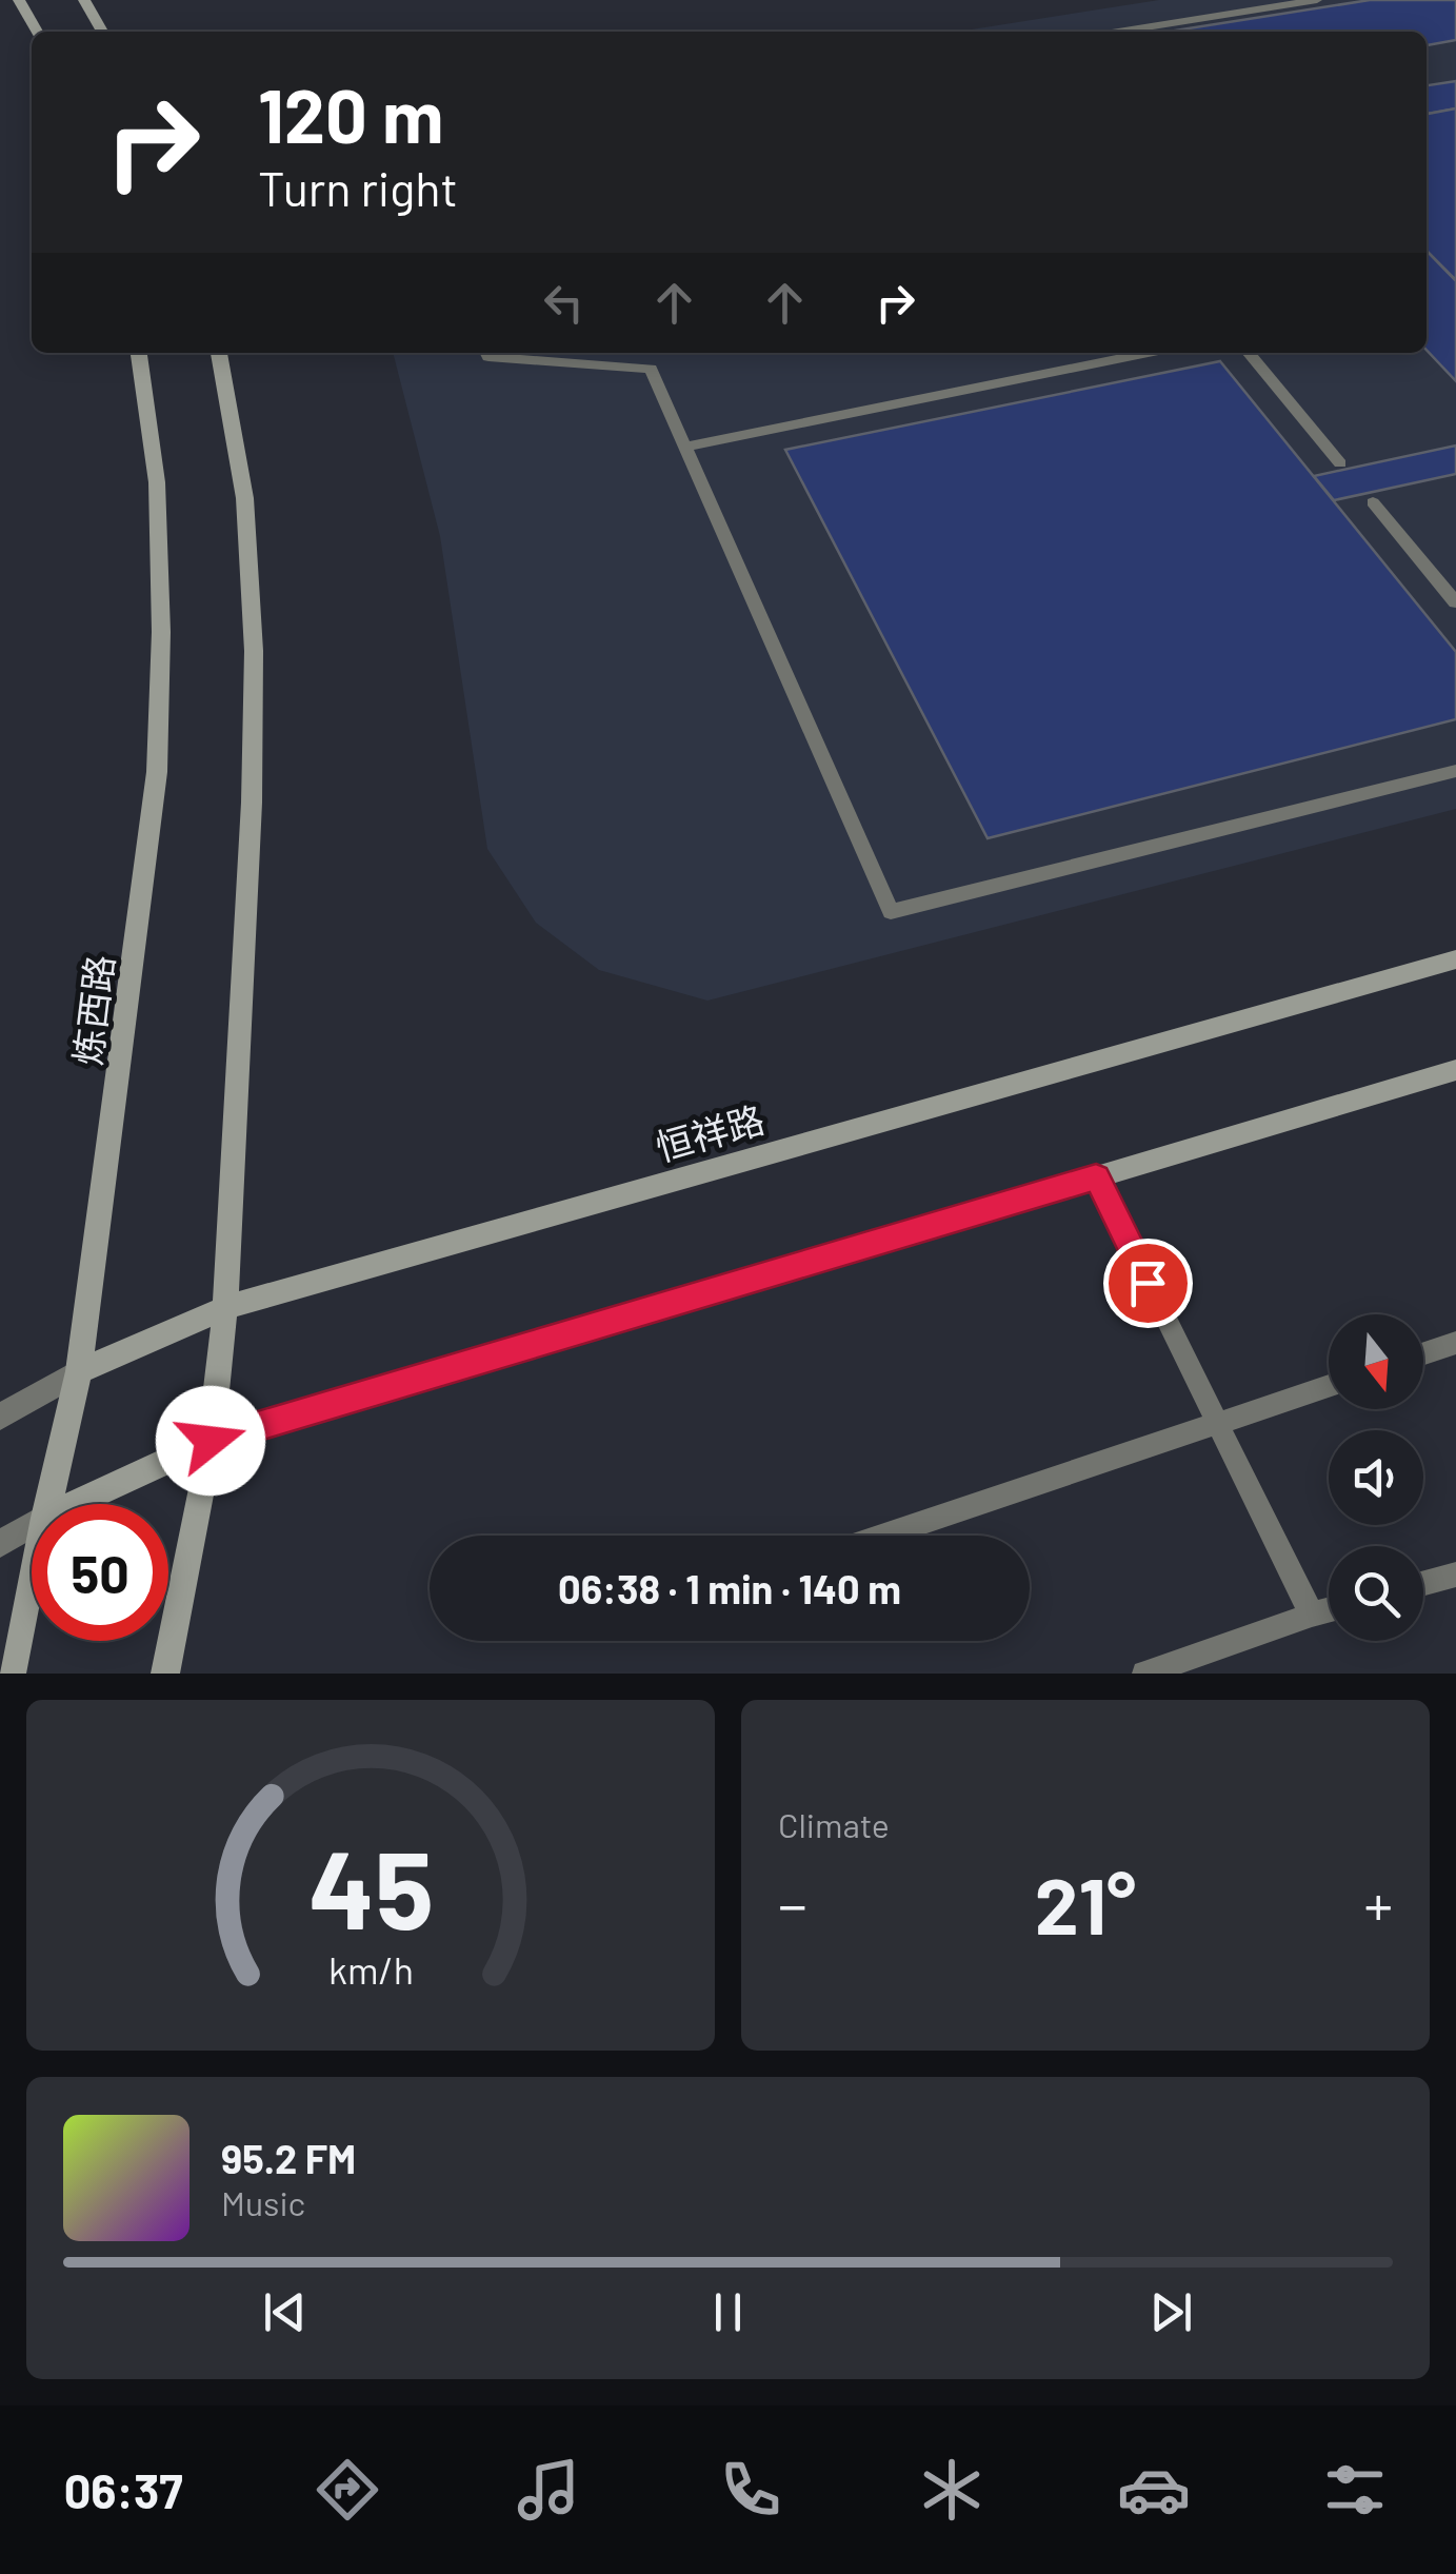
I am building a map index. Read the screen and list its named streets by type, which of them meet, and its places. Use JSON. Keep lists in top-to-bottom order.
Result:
{
  "streets": {
    "main road": ["炼西路", "恒祥路"]
  },
  "crossings": [
    ["炼西路", "恒祥路"]
  ],
  "north": "bottom",
  "page": {
    "turn": ["120 m", "Turn right"],
    "limit": "50",
    "trip": "06:38 · 1 min · 140 m",
    "tile": "Climate",
    "heat": ["−", "21°", "+"],
    "song": ["95.2 FM", "Music"],
    "tabs": "06:37",
    "gauge": ["45", "km/h"]
  }
}
